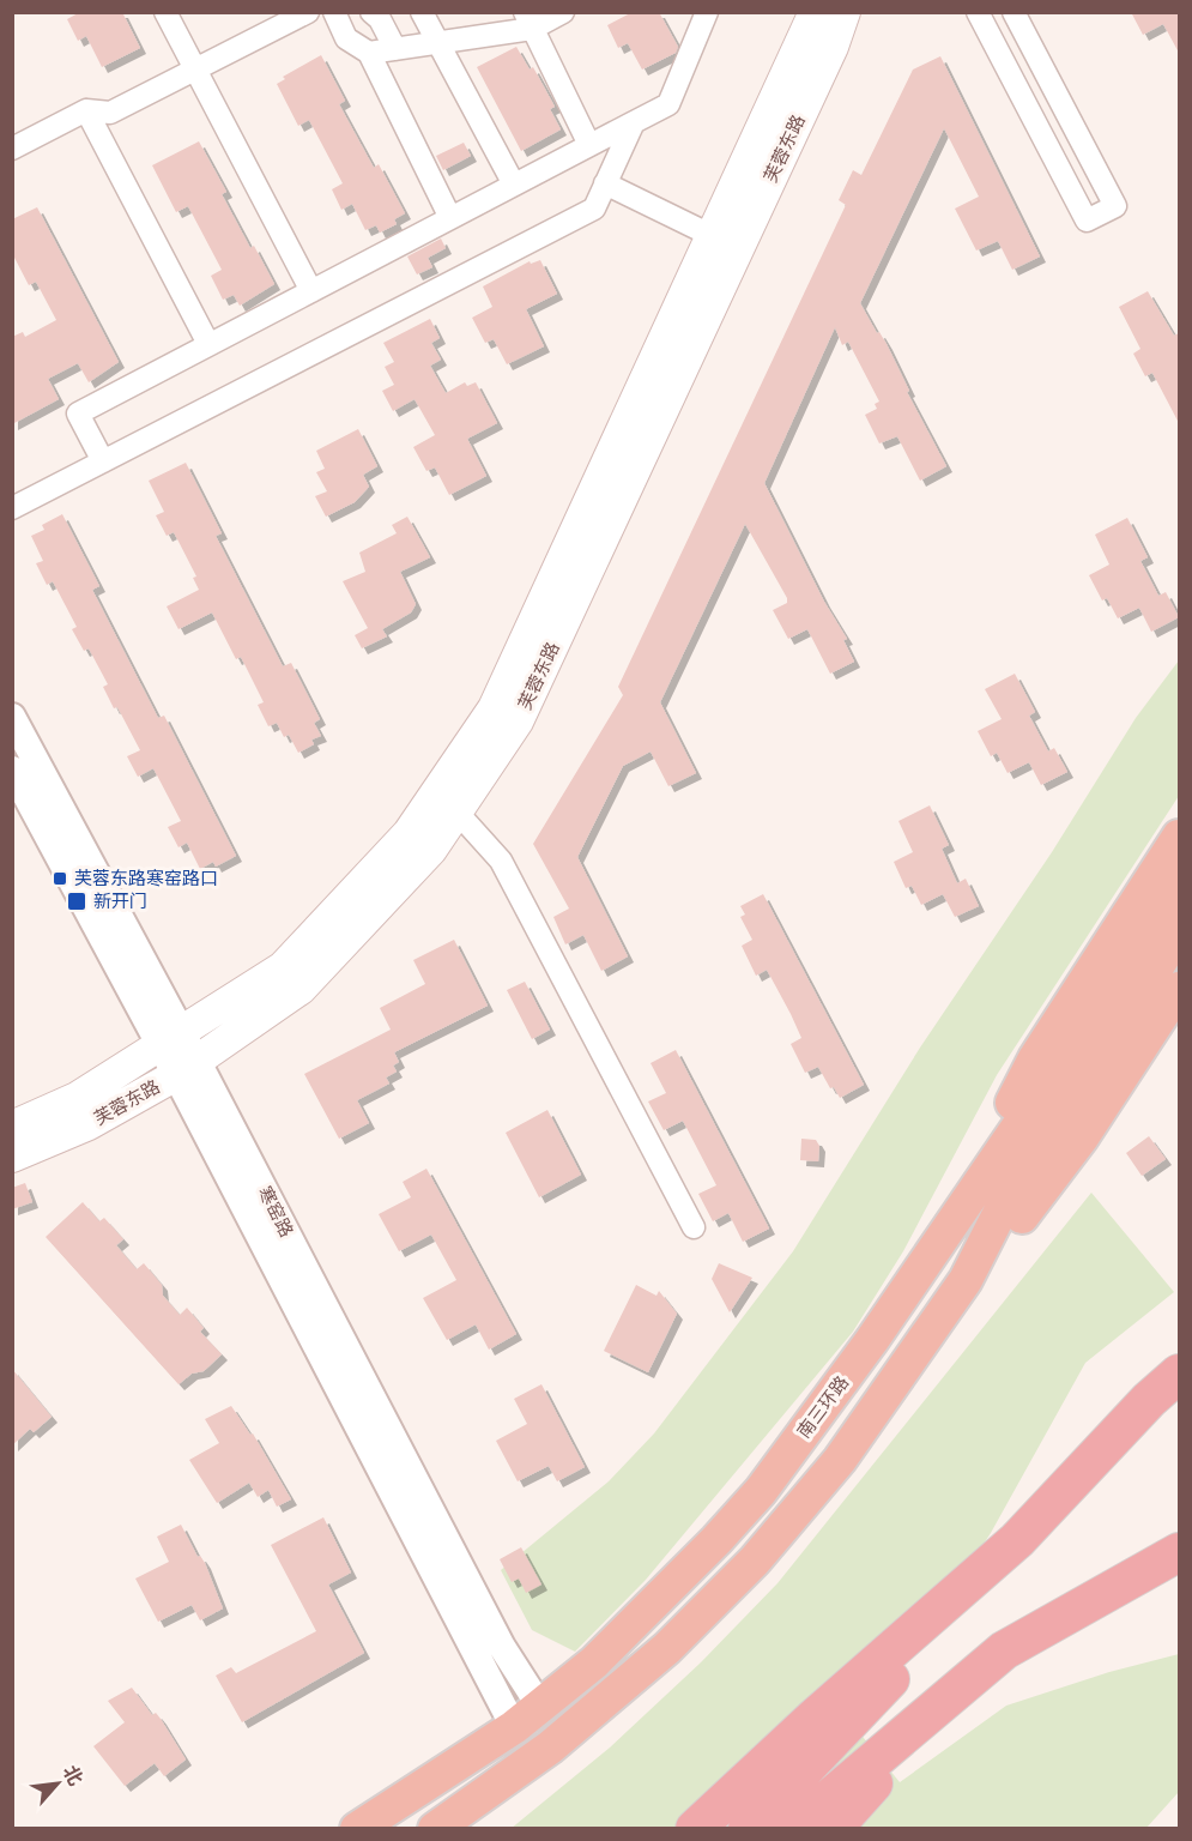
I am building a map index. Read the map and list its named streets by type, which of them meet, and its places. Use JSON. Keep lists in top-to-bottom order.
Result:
{
  "streets": {
    "highway": ["南三环路"],
    "main road": ["芙蓉东路"],
    "street": ["寒窑路"]
  },
  "crossings": [
    ["芙蓉东路", "寒窑路"],
    ["寒窑路", "南三环路"]
  ],
  "places": {
    "transit": ["芙蓉东路寒窑路口", "新开门"]
  },
  "north": "top right"
}
